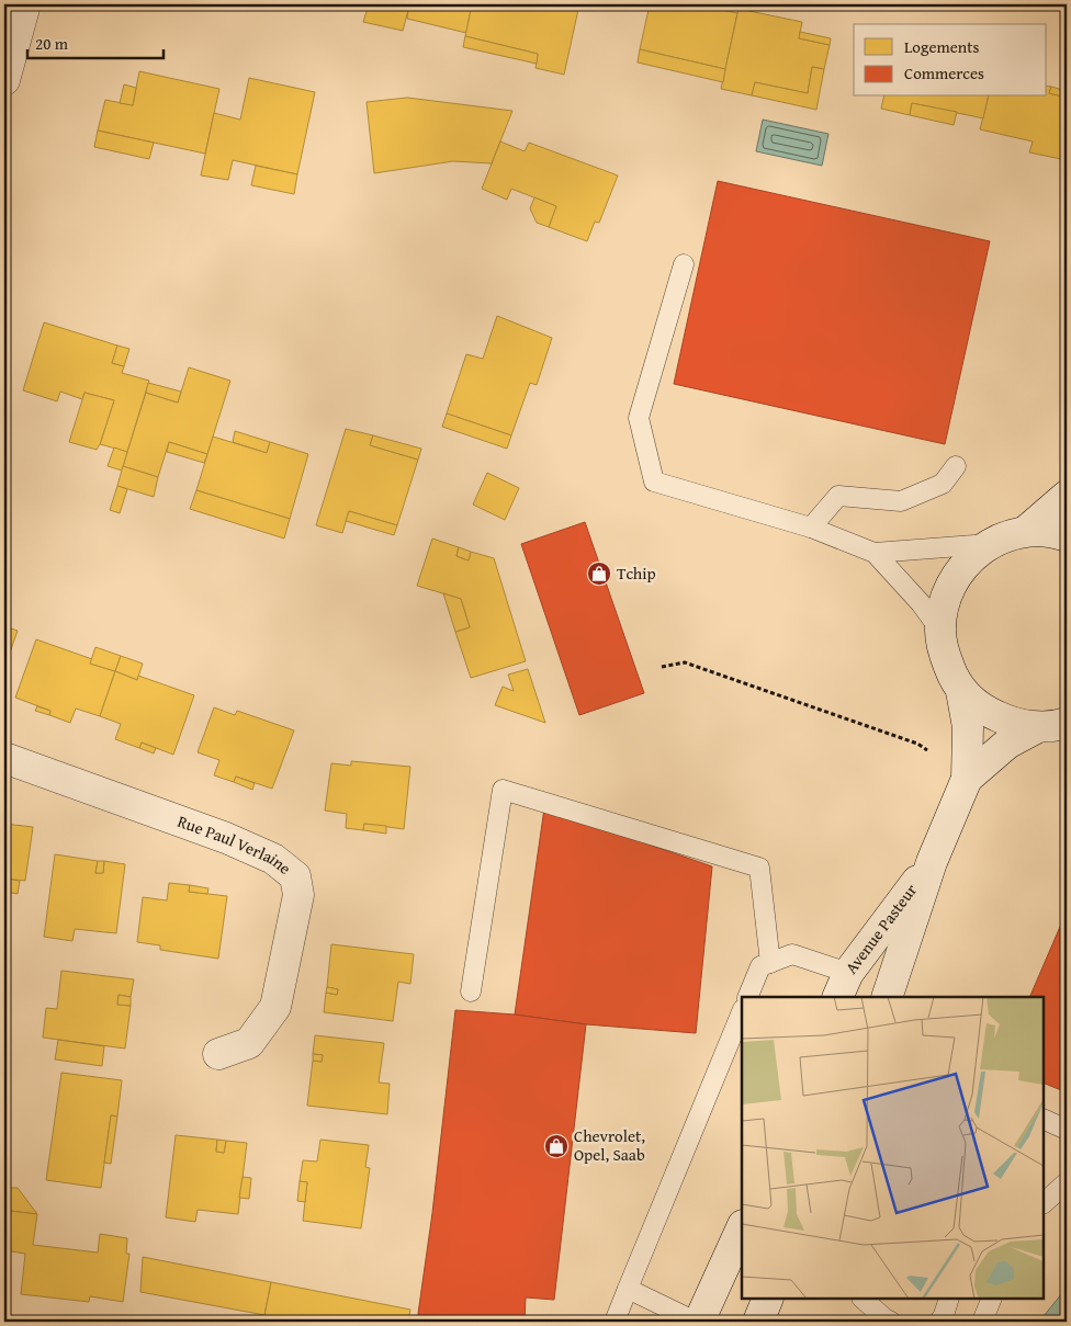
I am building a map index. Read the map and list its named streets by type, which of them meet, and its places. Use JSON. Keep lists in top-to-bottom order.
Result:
{
  "streets": {
    "main road": ["Rue Paul Verlaine", "Avenue Pasteur"]
  },
  "places": {
    "shop": ["Tchip", "Chevrolet, Opel, Saab"]
  },
  "legend": ["Logements", "Commerces"],
  "scale_bar": "20 m"
}
